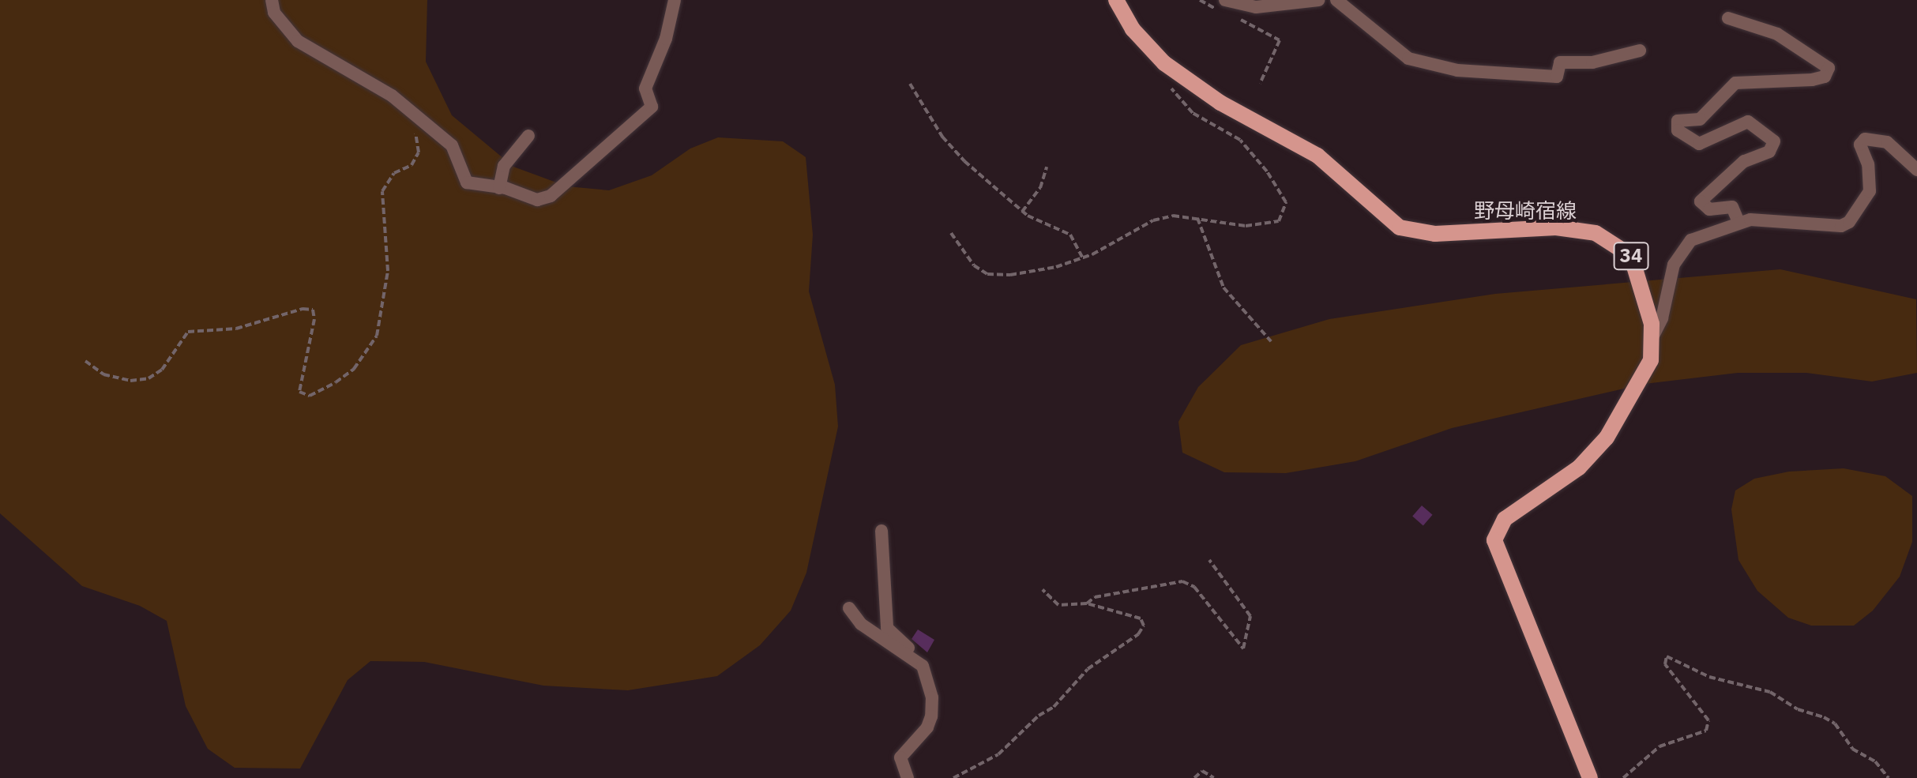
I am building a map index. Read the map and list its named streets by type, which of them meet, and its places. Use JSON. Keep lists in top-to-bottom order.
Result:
{
  "streets": {
    "main road": ["野母崎宿線", "34"]
  }
}
